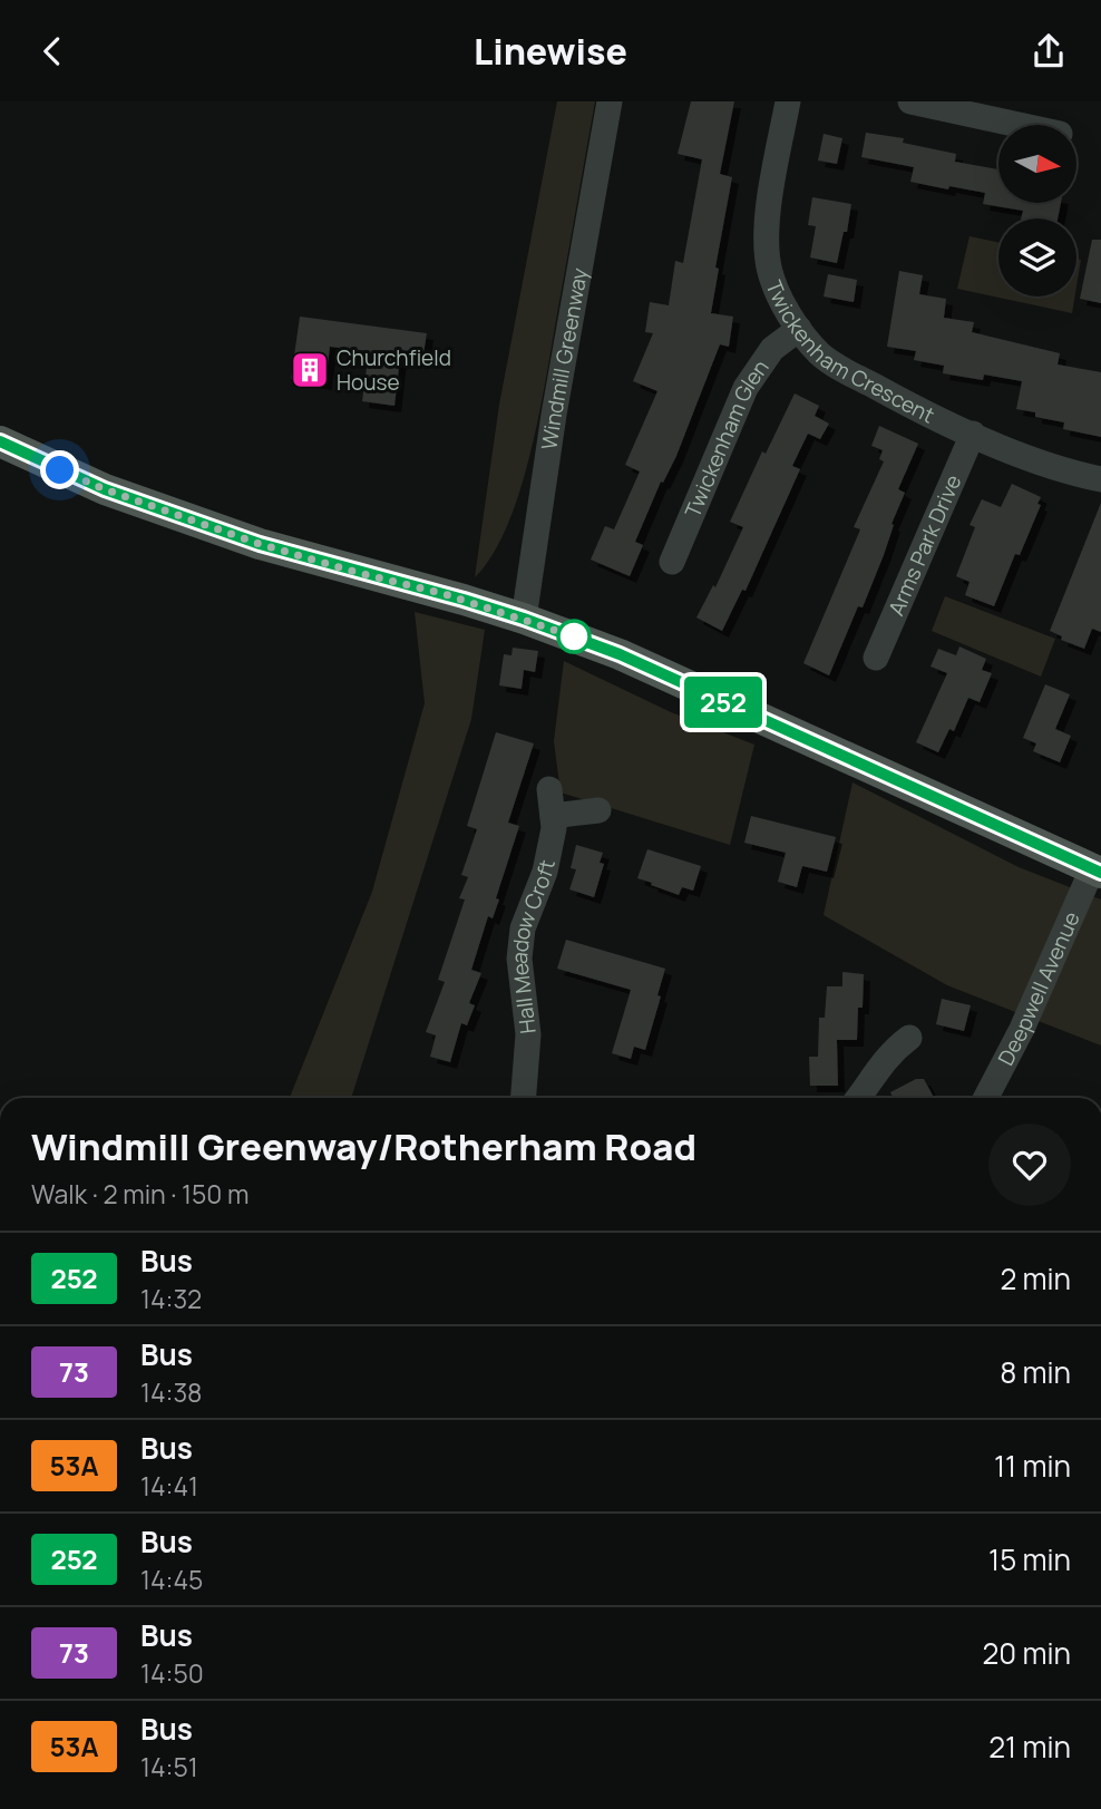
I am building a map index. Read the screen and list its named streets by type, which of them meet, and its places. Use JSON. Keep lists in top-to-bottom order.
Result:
{
  "streets": {
    "street": [
      "Twickenham Crescent",
      "Windmill Greenway",
      "Twickenham Glen",
      "Arms Park Drive",
      "Hall Meadow Croft",
      "Deepwell Avenue"
    ]
  },
  "crossings": [
    ["Twickenham Crescent", "Twickenham Glen"],
    ["Twickenham Crescent", "Arms Park Drive"]
  ],
  "places": {
    "building": ["Churchfield House"]
  },
  "lines": ["bus line 252"],
  "north": "right",
  "page": {
    "header": "Linewise",
    "on_map": "252",
    "heading": ["Windmill Greenway/Rotherham Road", "Walk · 2 min · 150 m"],
    "list": [
      {
        "mark": "252",
        "name": "Bus",
        "note": "14:32",
        "value": "2 min"
      },
      {
        "mark": "73",
        "name": "Bus",
        "note": "14:38",
        "value": "8 min"
      },
      {
        "mark": "53A",
        "name": "Bus",
        "note": "14:41",
        "value": "11 min"
      },
      {
        "mark": "252",
        "name": "Bus",
        "note": "14:45",
        "value": "15 min"
      },
      {
        "mark": "73",
        "name": "Bus",
        "note": "14:50",
        "value": "20 min"
      },
      {
        "mark": "53A",
        "name": "Bus",
        "note": "14:51",
        "value": "21 min"
      }
    ]
  }
}
